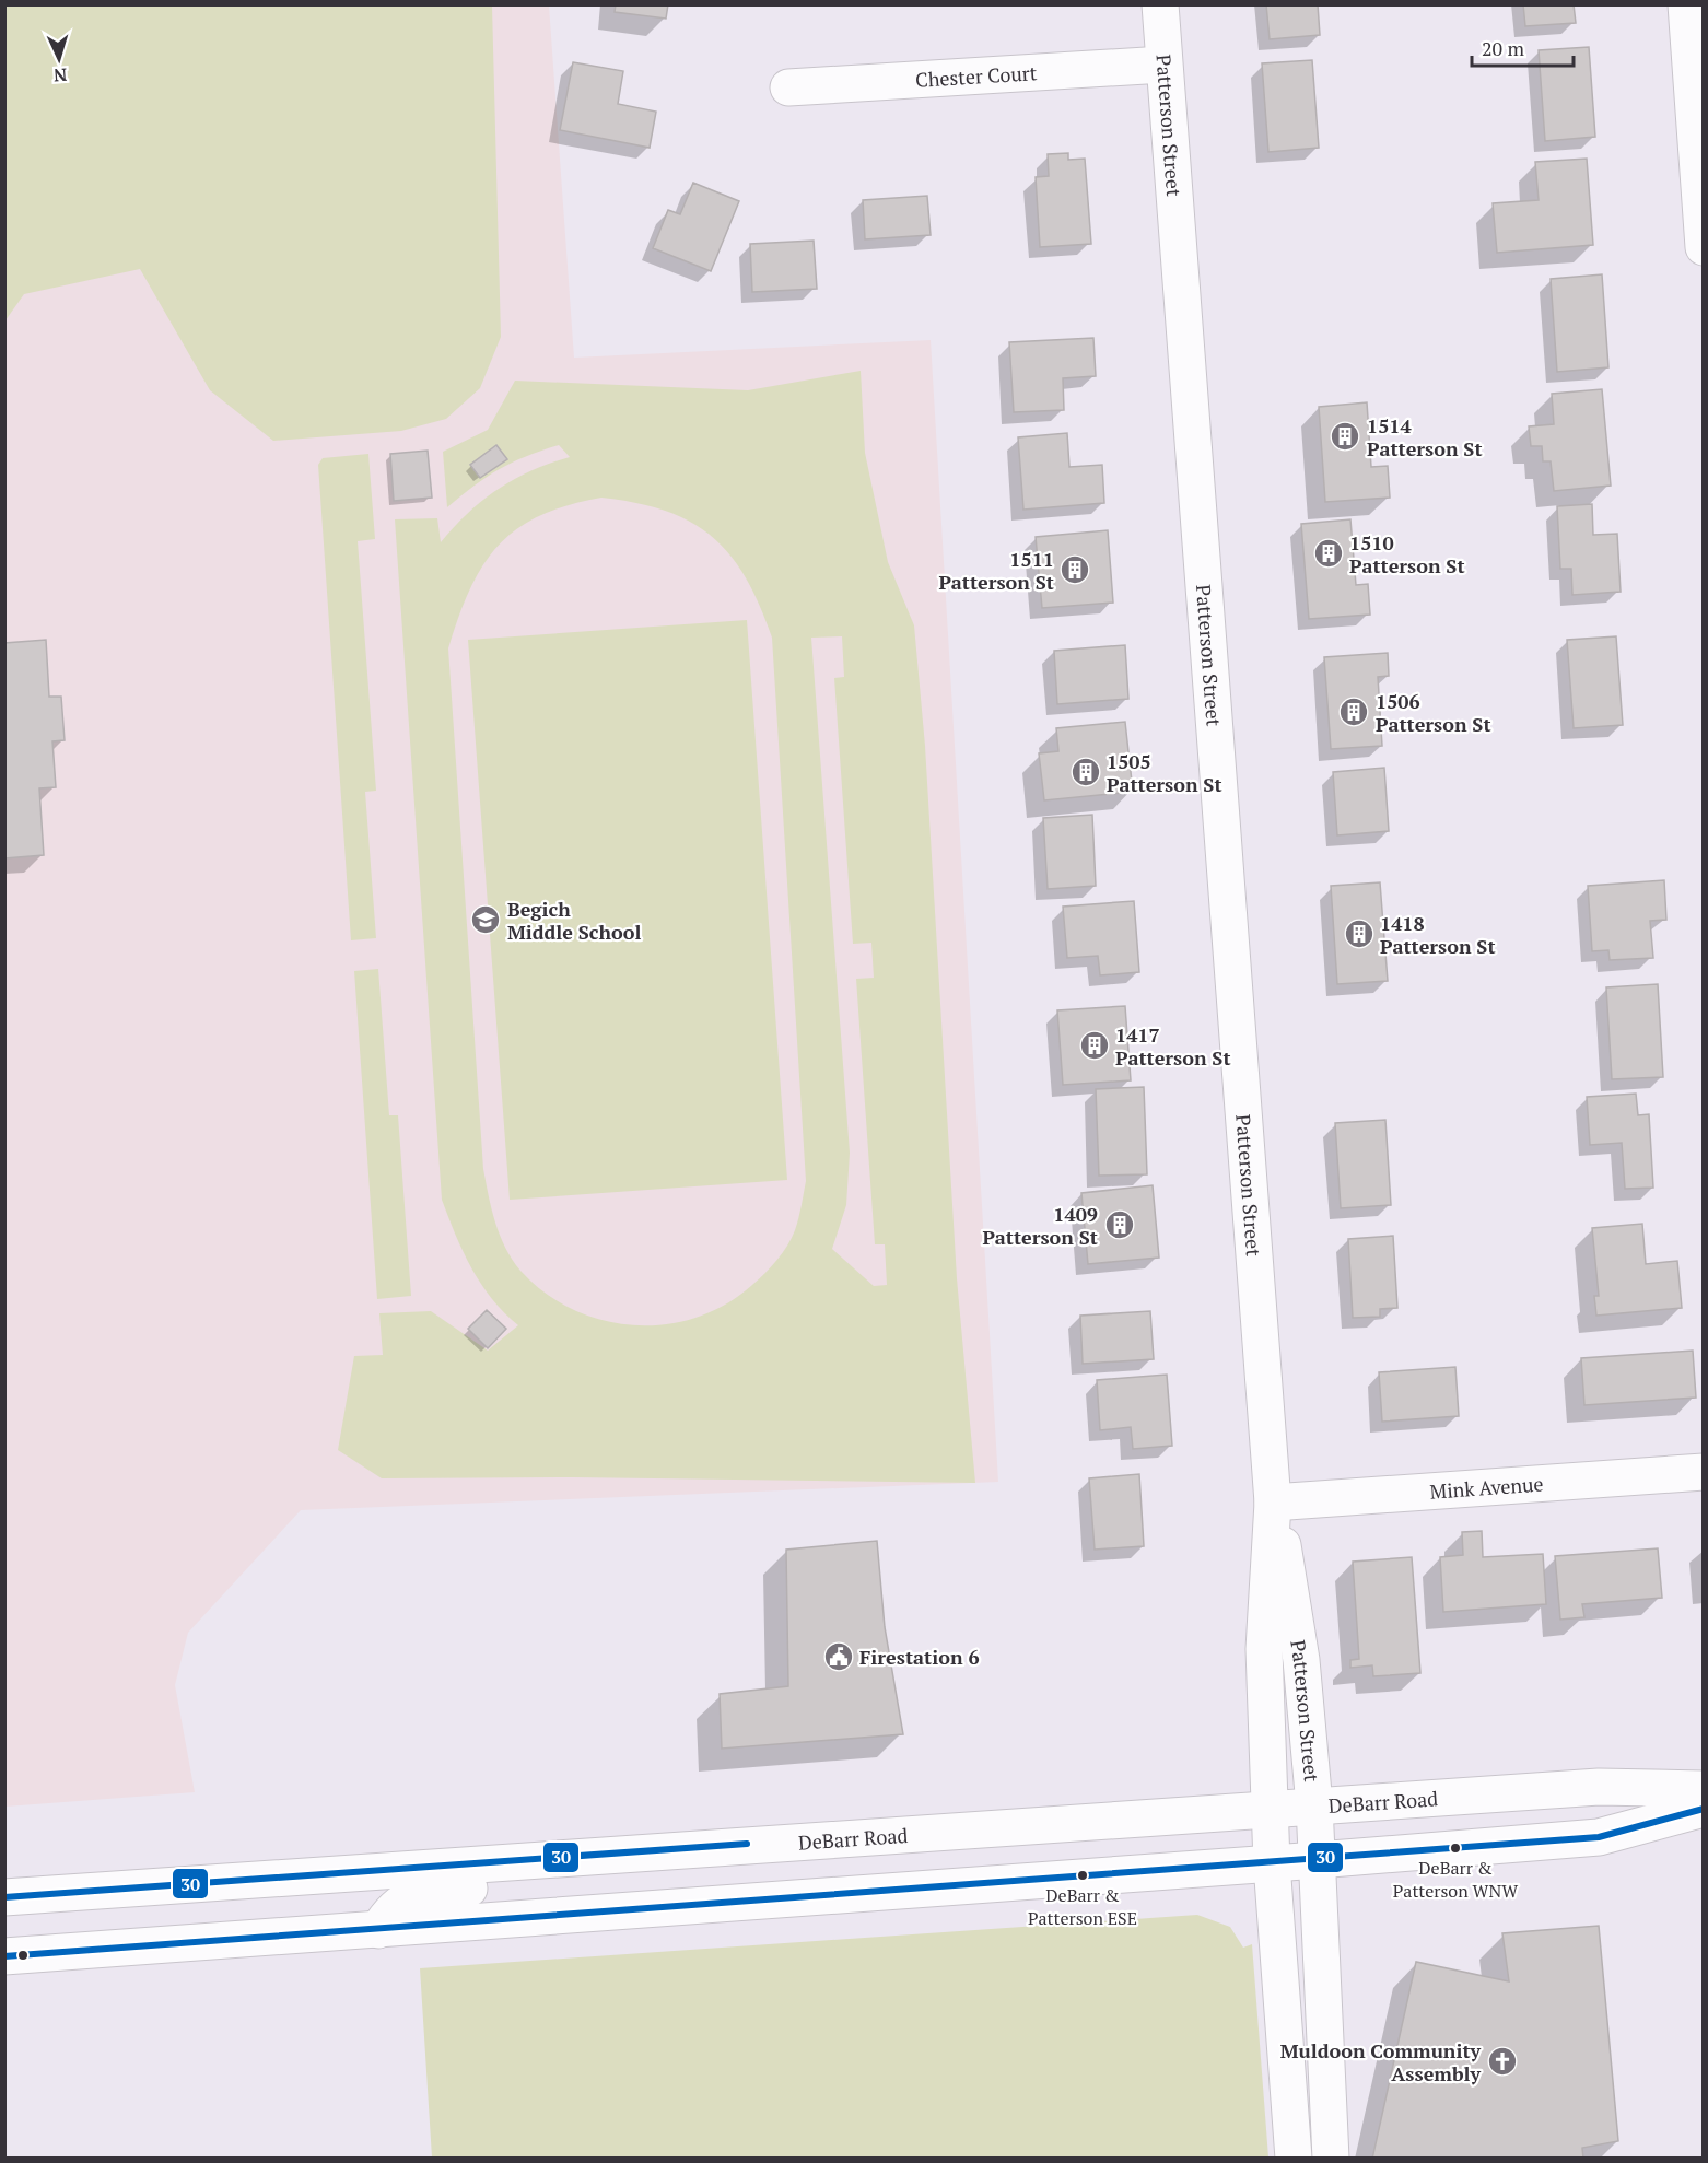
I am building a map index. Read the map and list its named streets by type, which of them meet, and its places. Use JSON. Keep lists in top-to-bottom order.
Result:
{
  "streets": {
    "street": [
      "Chester Court",
      "Patterson Street",
      "Mink Avenue",
      "DeBarr Road"
    ]
  },
  "crossings": [
    ["Chester Court", "Patterson Street"],
    ["Patterson Street", "Mink Avenue"],
    ["Patterson Street", "DeBarr Road"]
  ],
  "places": {
    "building": [
      "1514 Patterson St",
      "1510 Patterson St",
      "1511 Patterson St",
      "1506 Patterson St",
      "1505 Patterson St",
      "1418 Patterson St",
      "1417 Patterson St",
      "1409 Patterson St"
    ],
    "school or university": ["Begich Middle School"],
    "public building": ["Firestation 6"],
    "other": ["DeBarr & Patterson WNW", "DeBarr & Patterson ESE"],
    "church": ["Muldoon Community Assembly"]
  },
  "lines": ["transit line 30"],
  "scale_bar": "20 m",
  "north": "bottom"
}
